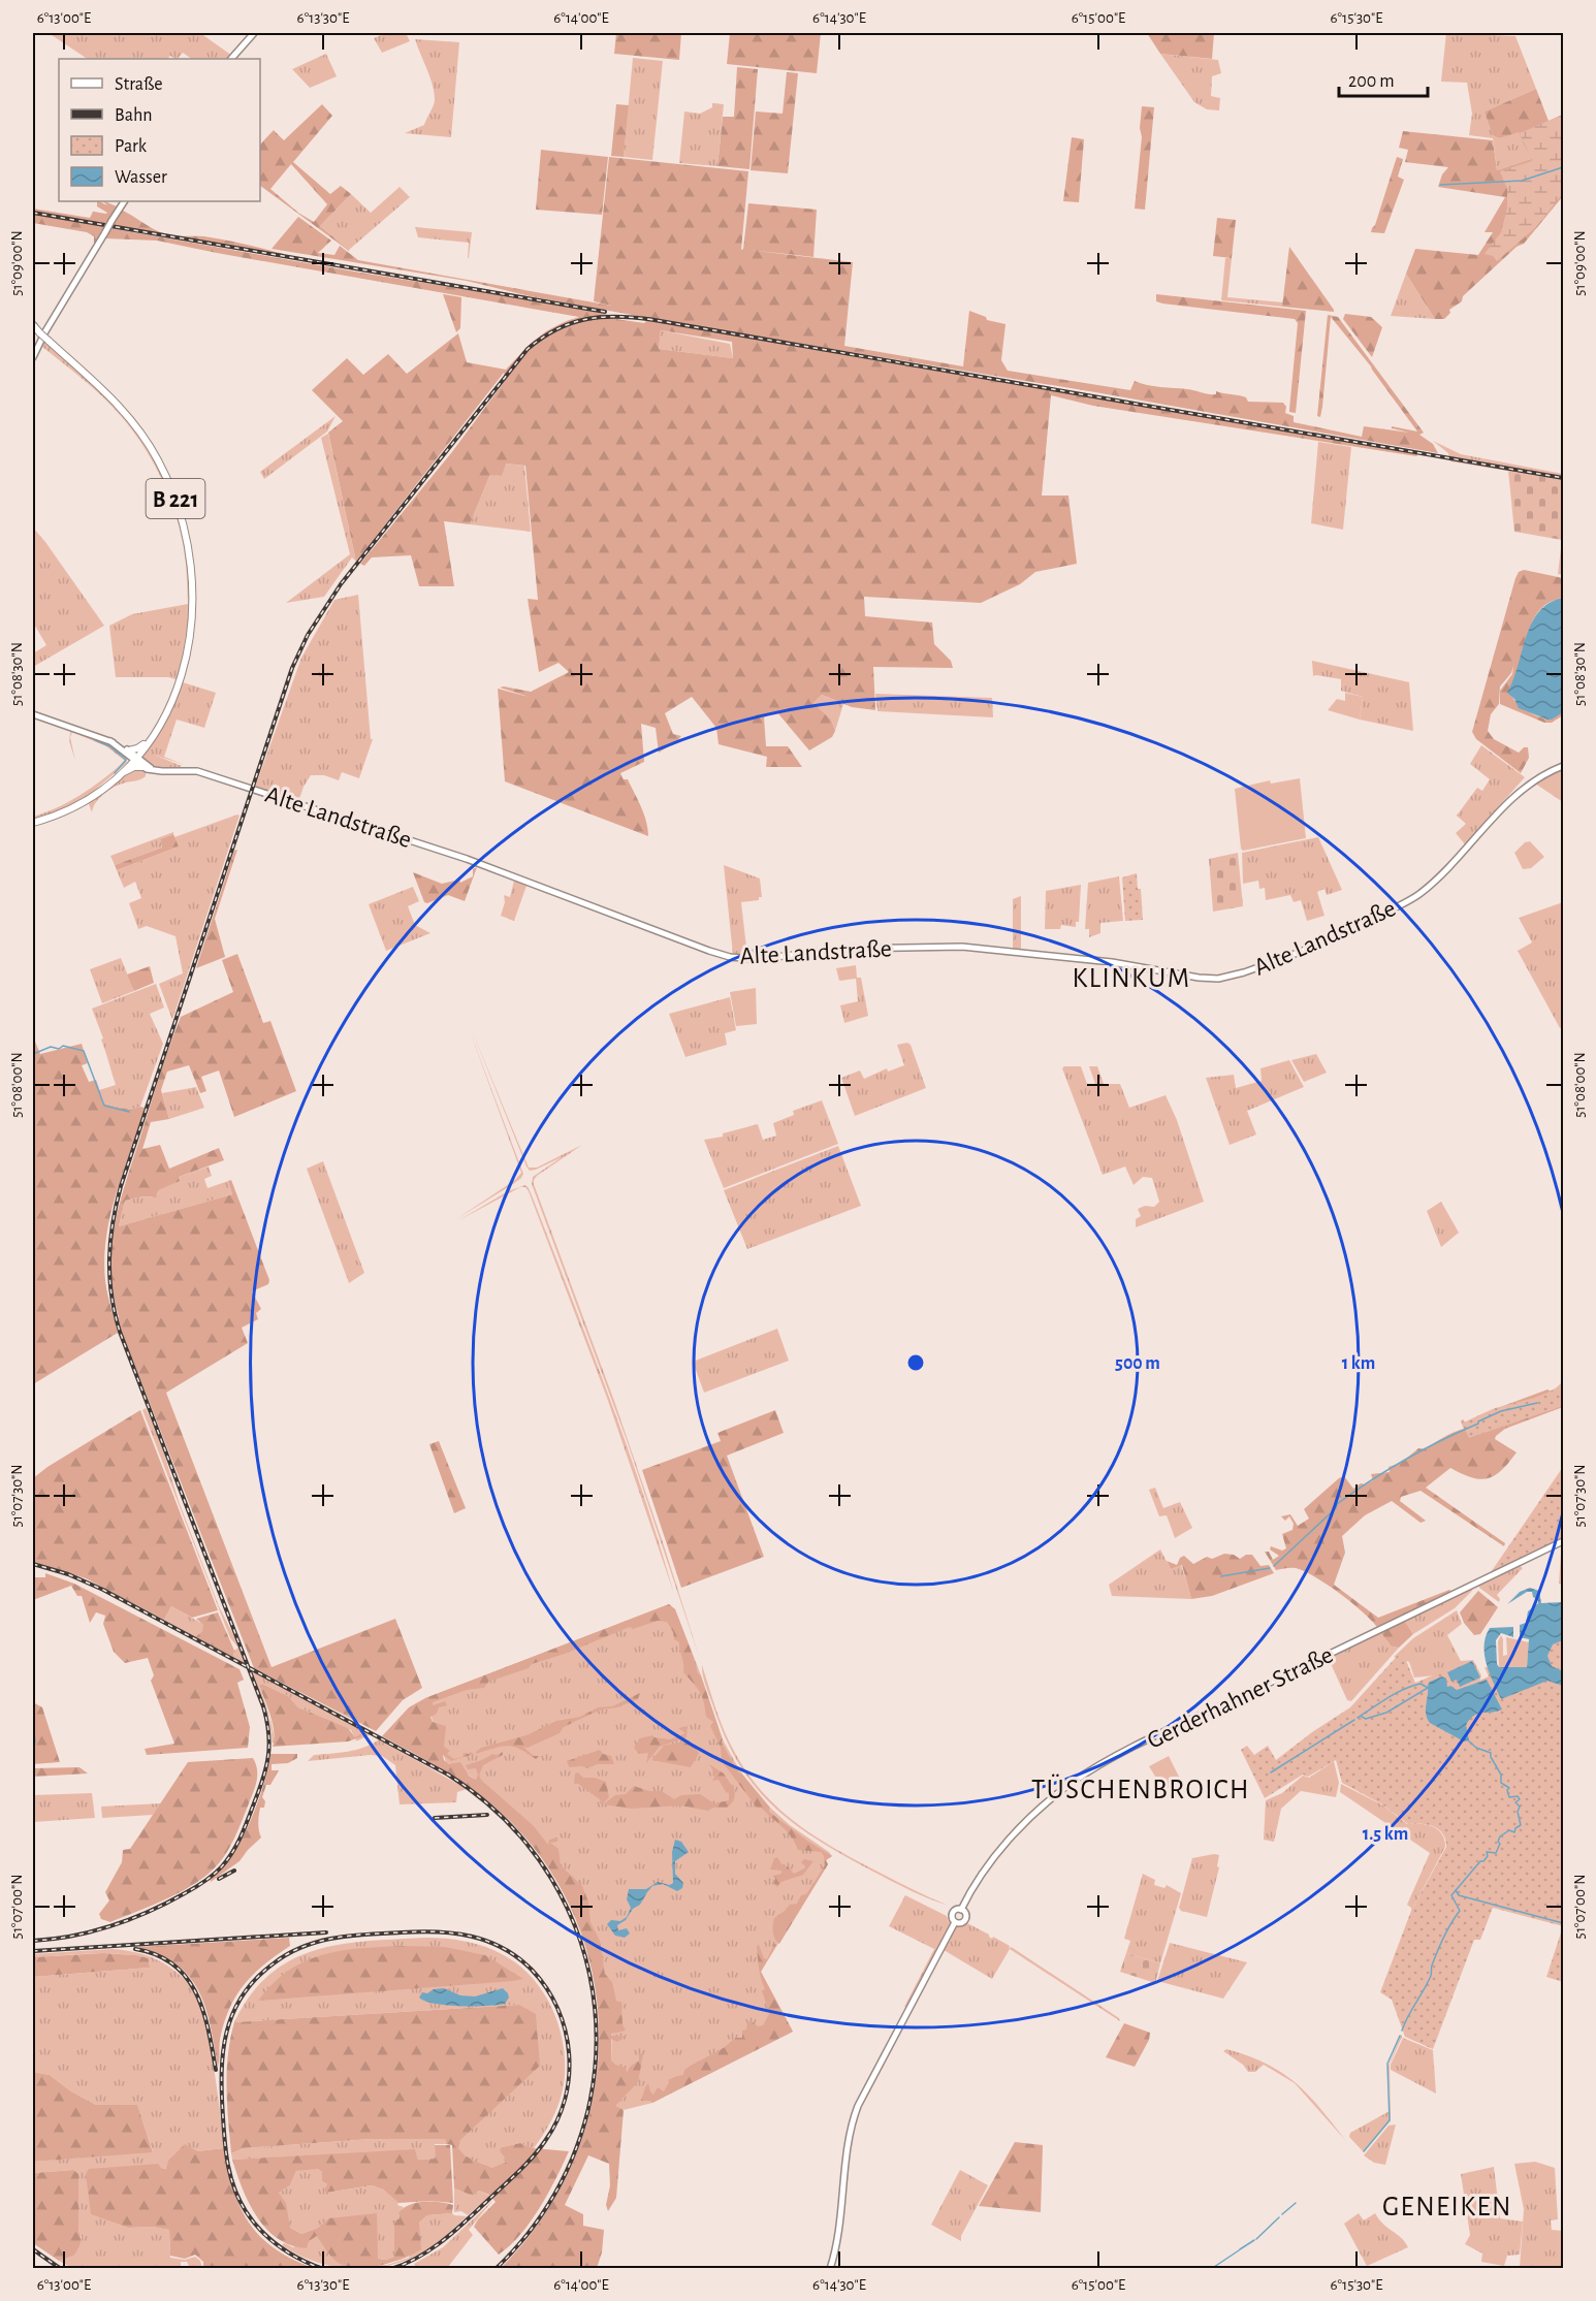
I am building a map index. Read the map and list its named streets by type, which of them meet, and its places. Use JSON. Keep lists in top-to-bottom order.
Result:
{
  "streets": {
    "main road": ["B 221", "Alte Landstraße", "Gerderhahner Straße"]
  },
  "crossings": [
    ["B 221", "Alte Landstraße"]
  ],
  "districts": ["KLINKUM", "TÜSCHENBROICH", "GENEIKEN"],
  "legend": [
    "Straße",
    "Bahn",
    "Park",
    "Wasser"
  ],
  "scale_bar": "200 m",
  "coordinates": [
    "6°13'00\"E",
    "6°13'30\"E",
    "6°14'00\"E",
    "6°14'30\"E",
    "6°15'00\"E",
    "6°15'30\"E",
    "51°09'00\"N",
    "51°08'30\"N",
    "51°08'00\"N",
    "51°07'30\"N",
    "51°07'00\"N"
  ],
  "rings": ["500 m", "1 km", "1.5 km"]
}
